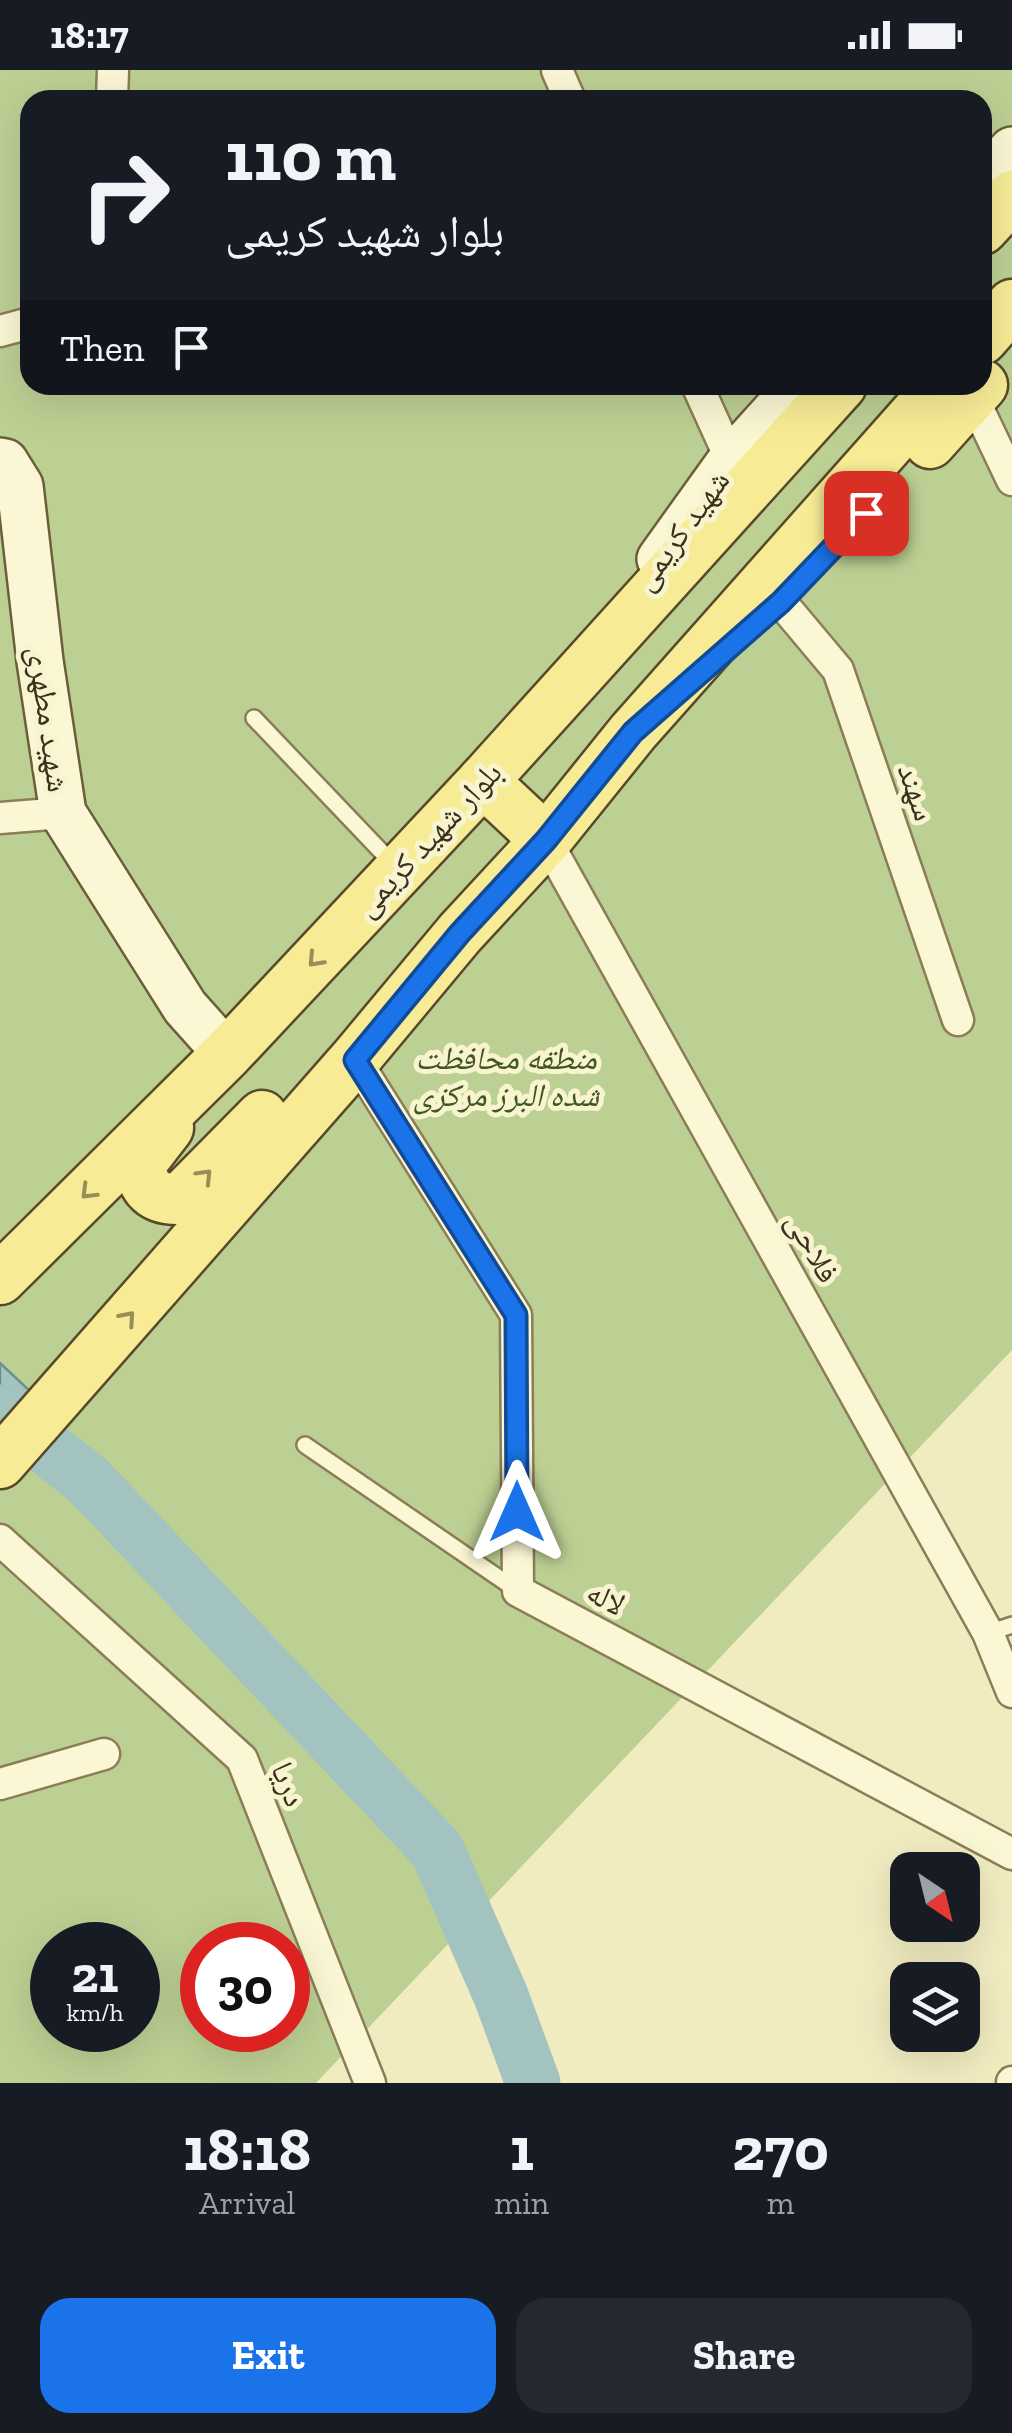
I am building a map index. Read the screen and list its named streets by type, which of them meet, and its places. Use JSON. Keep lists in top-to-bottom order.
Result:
{
  "streets": {
    "main road": ["بلوار شهید کریمی"],
    "street": [
      "شهید کریمی",
      "شهید مطهری",
      "سهند",
      "فلاحی",
      "لاله",
      "دریا"
    ]
  },
  "crossings": [
    ["شهید کریمی", "بلوار شهید کریمی"],
    ["شهید مطهری", "بلوار شهید کریمی"]
  ],
  "parks": ["منطقه محافظت شده البرز مرکزی"],
  "north": "bottom right",
  "page": {
    "status": "18:17",
    "turn": ["110 m", "بلوار شهید کریمی"],
    "then": "Then",
    "speed": "21 km/h",
    "limit": "30",
    "eta": [
      "18:18",
      "Arrival",
      "1",
      "min",
      "270",
      "m"
    ],
    "buttons": ["Exit", "Share"]
  }
}
